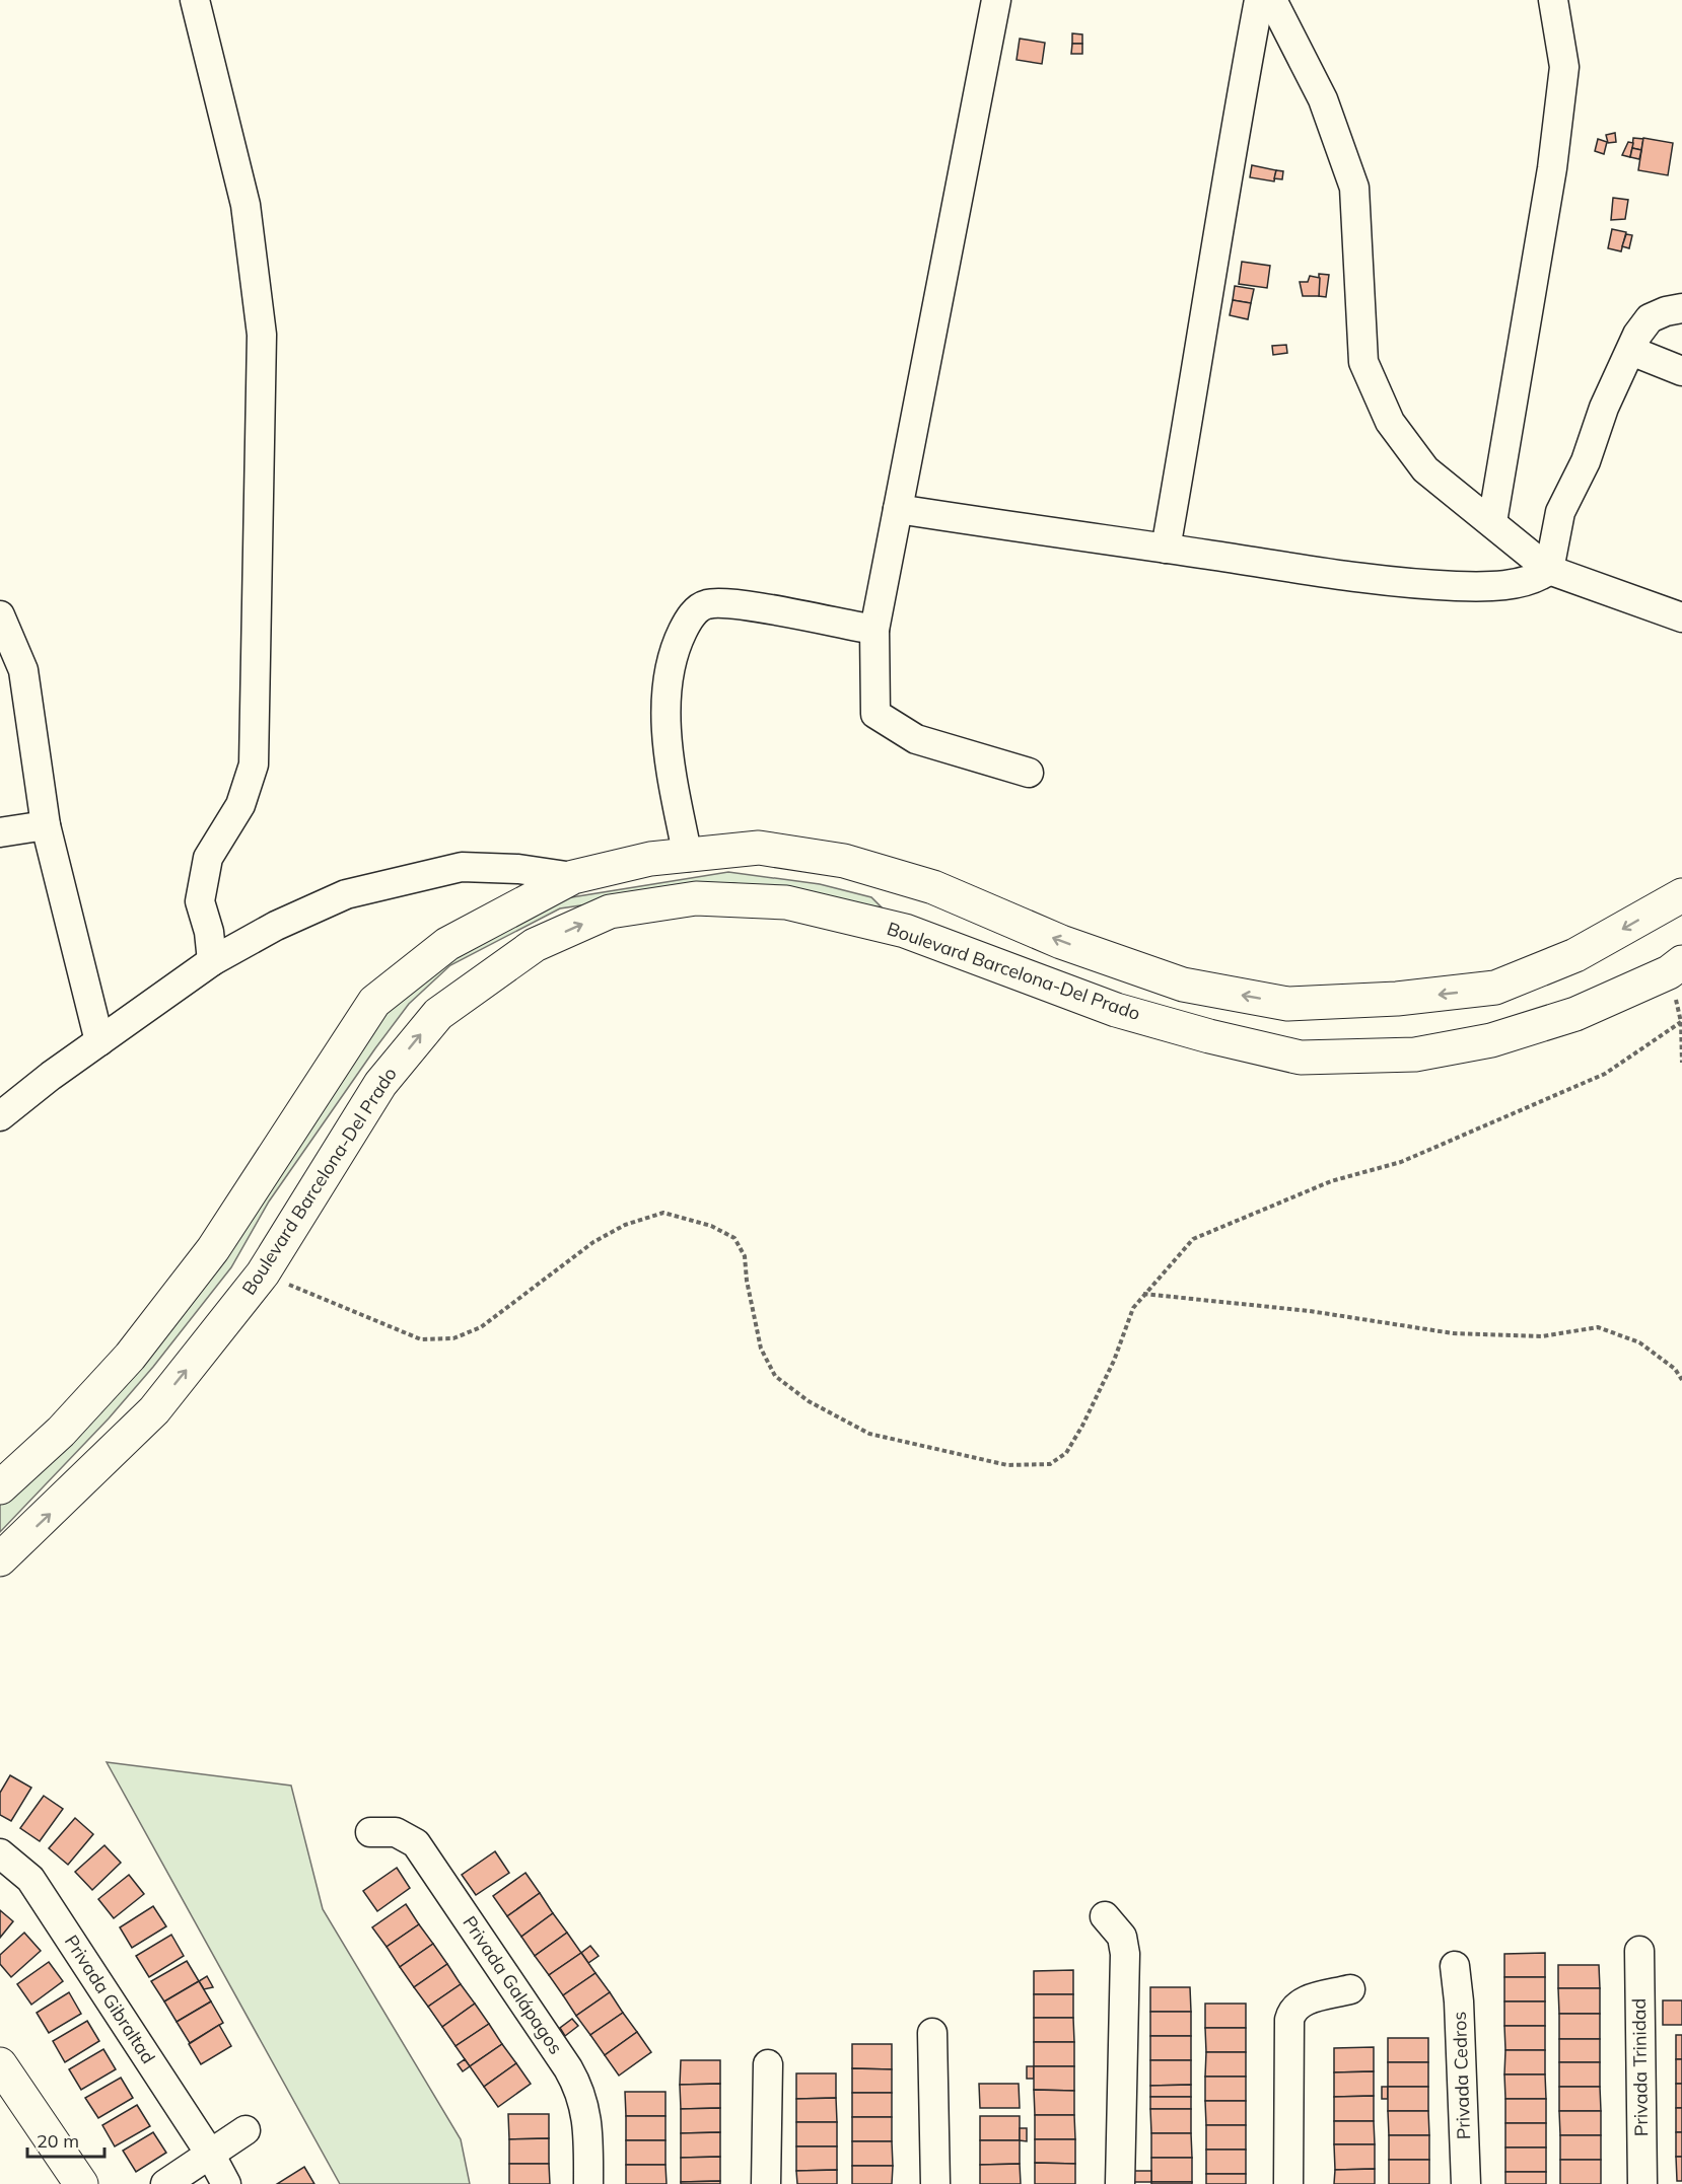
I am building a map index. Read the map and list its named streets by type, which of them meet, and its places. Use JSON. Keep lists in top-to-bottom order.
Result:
{
  "streets": {
    "main road": ["Boulevard Barcelona-Del Prado"],
    "street": [
      "Privada Galápagos",
      "Privada Gibraltad",
      "Privada Trinidad",
      "Privada Cedros"
    ]
  },
  "scale_bar": "20 m"
}
